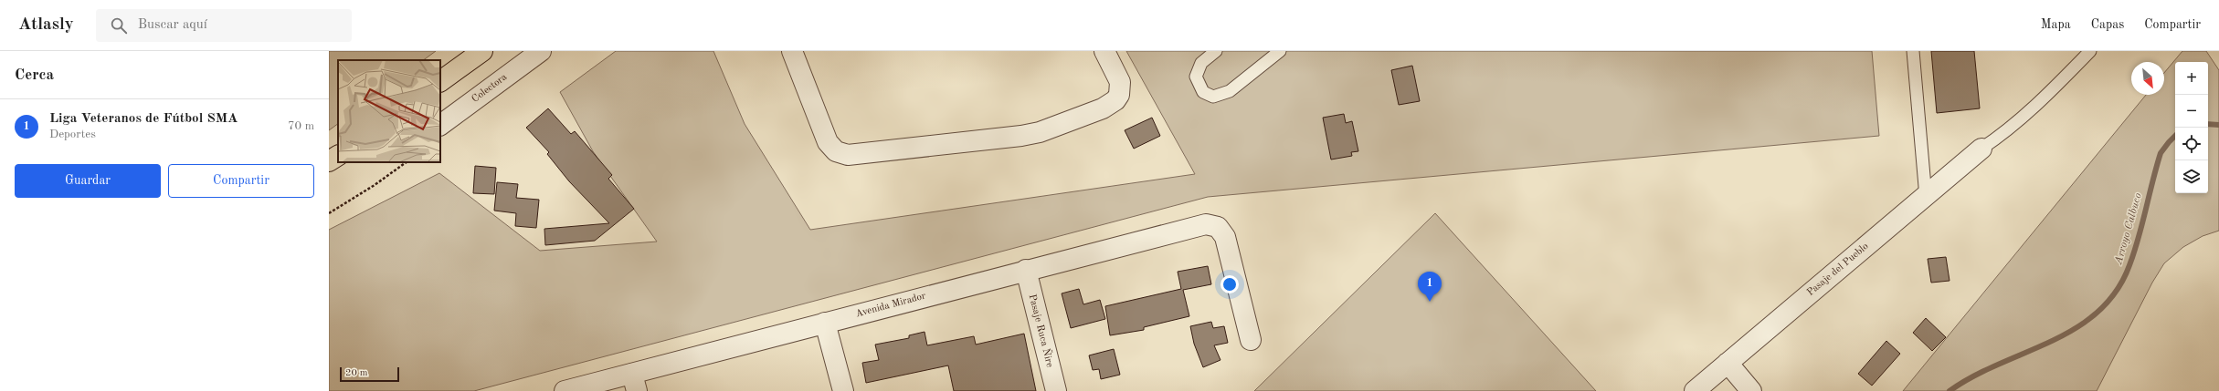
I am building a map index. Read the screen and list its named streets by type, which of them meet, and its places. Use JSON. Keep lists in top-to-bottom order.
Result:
{
  "streets": {
    "street": [
      "Colectora",
      "Pasaje del Pueblo",
      "Avenida Mirador",
      "Pasaje Ruca Ñire"
    ]
  },
  "crossings": [
    ["Avenida Mirador", "Pasaje Ruca Ñire"]
  ],
  "water": ["Arroyo Calbuco"],
  "scale_bar": "20 m",
  "north": "bottom right",
  "page": {
    "header": "Atlasly",
    "search": "Buscar aquí",
    "nav": ["Mapa", "Capas", "Compartir"],
    "heading": "Cerca",
    "map_buttons": ["+", "−"],
    "list": [
      {
        "mark": "1",
        "name": "Liga Veteranos de Fútbol SMA",
        "note": "Deportes",
        "value": "70 m"
      }
    ],
    "buttons": ["Guardar", "Compartir"],
    "pins": "1",
    "scale": "20 m"
  }
}
